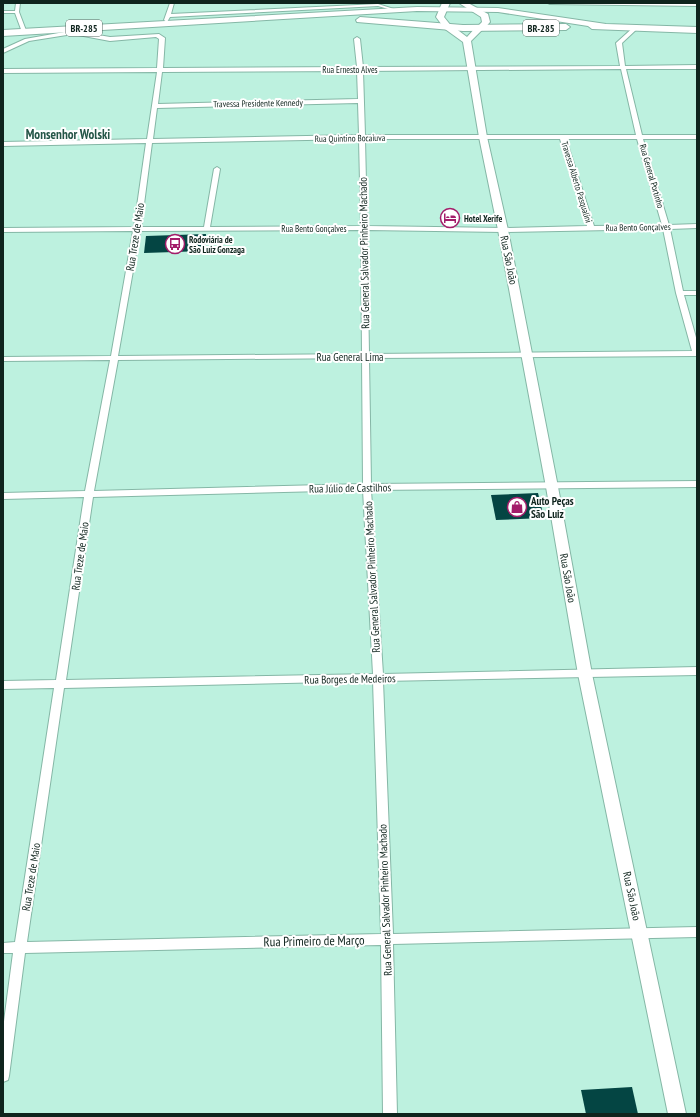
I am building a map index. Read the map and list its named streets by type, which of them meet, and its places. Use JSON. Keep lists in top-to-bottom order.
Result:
{
  "streets": {
    "highway": ["BR-285"],
    "main road": ["Rua São João"],
    "street": [
      "Rua Ernesto Alves",
      "Travessa Presidente Kennedy",
      "Rua Quintino Bocaiuva",
      "Rua General Portinho",
      "Travessa Alberto Pasqualini",
      "Rua Bento Gonçalves",
      "Rua Treze de Maio",
      "Rua General Salvador Pinheiro Machado",
      "Rua General Lima",
      "Rua Júlio de Castilhos",
      "Rua Borges de Medeiros",
      "Rua Primeiro de Março"
    ]
  },
  "crossings": [
    ["BR-285", "Rua General Portinho"],
    ["BR-285", "Rua Treze de Maio"],
    ["Rua Ernesto Alves", "Rua General Portinho"],
    ["Rua Ernesto Alves", "Rua Treze de Maio"],
    ["Rua Ernesto Alves", "Rua General Salvador Pinheiro Machado"],
    ["Rua Ernesto Alves", "Rua São João"],
    ["Travessa Presidente Kennedy", "Rua Treze de Maio"],
    ["Travessa Presidente Kennedy", "Rua General Salvador Pinheiro Machado"],
    ["Rua Quintino Bocaiuva", "Rua General Portinho"],
    ["Rua Quintino Bocaiuva", "Travessa Alberto Pasqualini"],
    ["Rua Quintino Bocaiuva", "Rua Treze de Maio"],
    ["Rua Quintino Bocaiuva", "Rua General Salvador Pinheiro Machado"],
    ["Rua Quintino Bocaiuva", "Rua São João"],
    ["Rua General Portinho", "Rua Bento Gonçalves"],
    ["Rua General Portinho", "Rua General Lima"],
    ["Travessa Alberto Pasqualini", "Rua Bento Gonçalves"],
    ["Rua Bento Gonçalves", "Rua Treze de Maio"],
    ["Rua Bento Gonçalves", "Rua General Salvador Pinheiro Machado"],
    ["Rua Bento Gonçalves", "Rua São João"],
    ["Rua Treze de Maio", "Rua General Lima"],
    ["Rua Treze de Maio", "Rua Júlio de Castilhos"],
    ["Rua Treze de Maio", "Rua Borges de Medeiros"],
    ["Rua Treze de Maio", "Rua Primeiro de Março"],
    ["Rua General Salvador Pinheiro Machado", "Rua General Lima"],
    ["Rua General Salvador Pinheiro Machado", "Rua Júlio de Castilhos"],
    ["Rua General Salvador Pinheiro Machado", "Rua Borges de Medeiros"],
    ["Rua General Salvador Pinheiro Machado", "Rua Primeiro de Março"],
    ["Rua São João", "Rua General Lima"],
    ["Rua São João", "Rua Júlio de Castilhos"],
    ["Rua São João", "Rua Borges de Medeiros"],
    ["Rua São João", "Rua Primeiro de Março"]
  ],
  "districts": ["Monsenhor Wolski"],
  "places": {
    "hotel": ["Hotel Xerife"],
    "bus stop": ["Rodoviária de São Luiz Gonzaga"],
    "shop": ["Auto Peças São Luiz"]
  }
}
